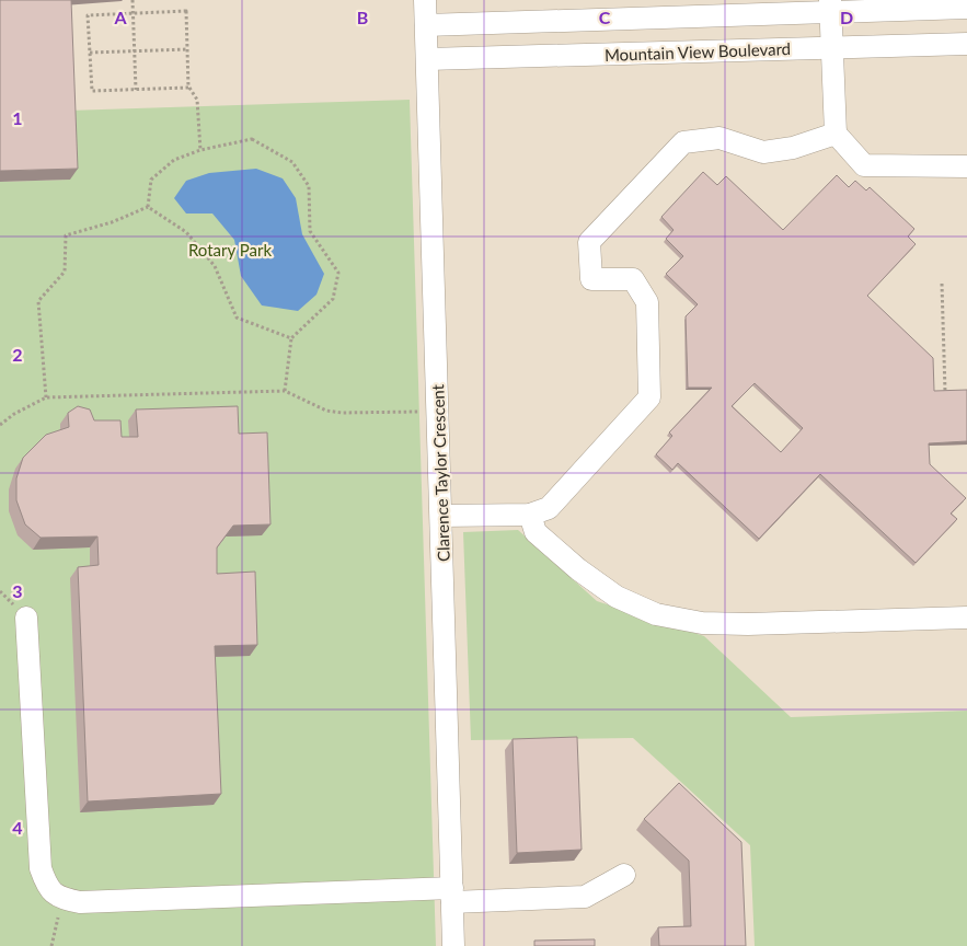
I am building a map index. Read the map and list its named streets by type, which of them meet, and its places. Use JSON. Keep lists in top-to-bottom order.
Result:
{
  "streets": {
    "street": ["Mountain View Boulevard", "Clarence Taylor Crescent"]
  },
  "crossings": [
    ["Mountain View Boulevard", "Clarence Taylor Crescent"]
  ],
  "parks": ["Rotary Park"],
  "grid": {
    "columns": [
      "A",
      "B",
      "C",
      "D"
    ],
    "rows": [
      "1",
      "2",
      "3",
      "4"
    ]
  }
}
